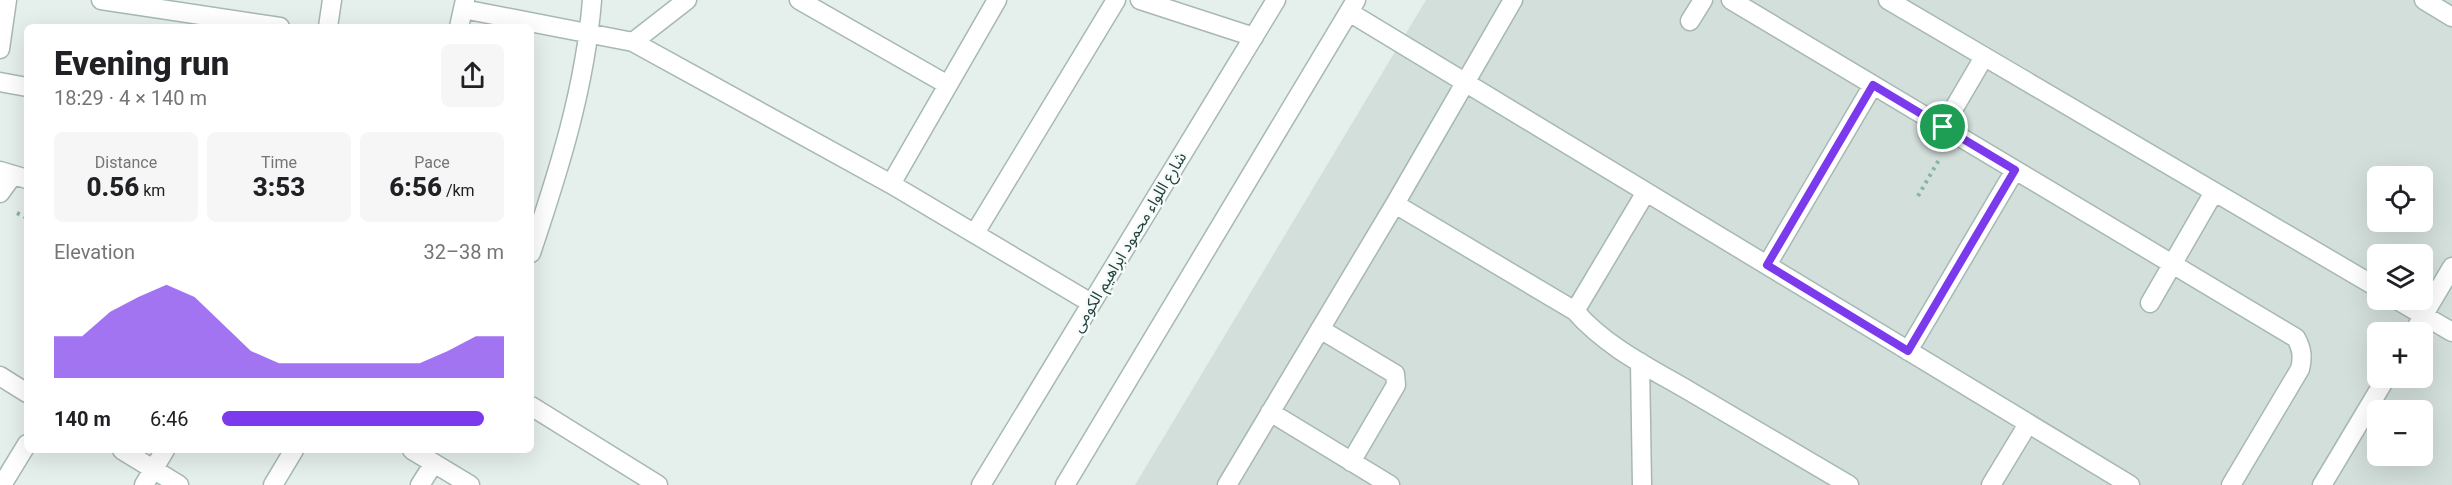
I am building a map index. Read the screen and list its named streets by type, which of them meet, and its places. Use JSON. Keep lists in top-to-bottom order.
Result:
{
  "streets": {
    "street": ["شارع اللواء محمود ابراهيم الكومى"]
  },
  "page": {
    "heading": ["Evening run", "18:29 · 4 × 140 m"],
    "stats": [
      ["Distance", "0.56 km"],
      ["Time", "3:53"],
      ["Pace", "6:56 /km"]
    ],
    "map_buttons": ["+", "−"],
    "chart": ["Elevation", "32–38 m"],
    "list": [
      {
        "name": "140 m",
        "note": "6:46"
      }
    ]
  }
}
